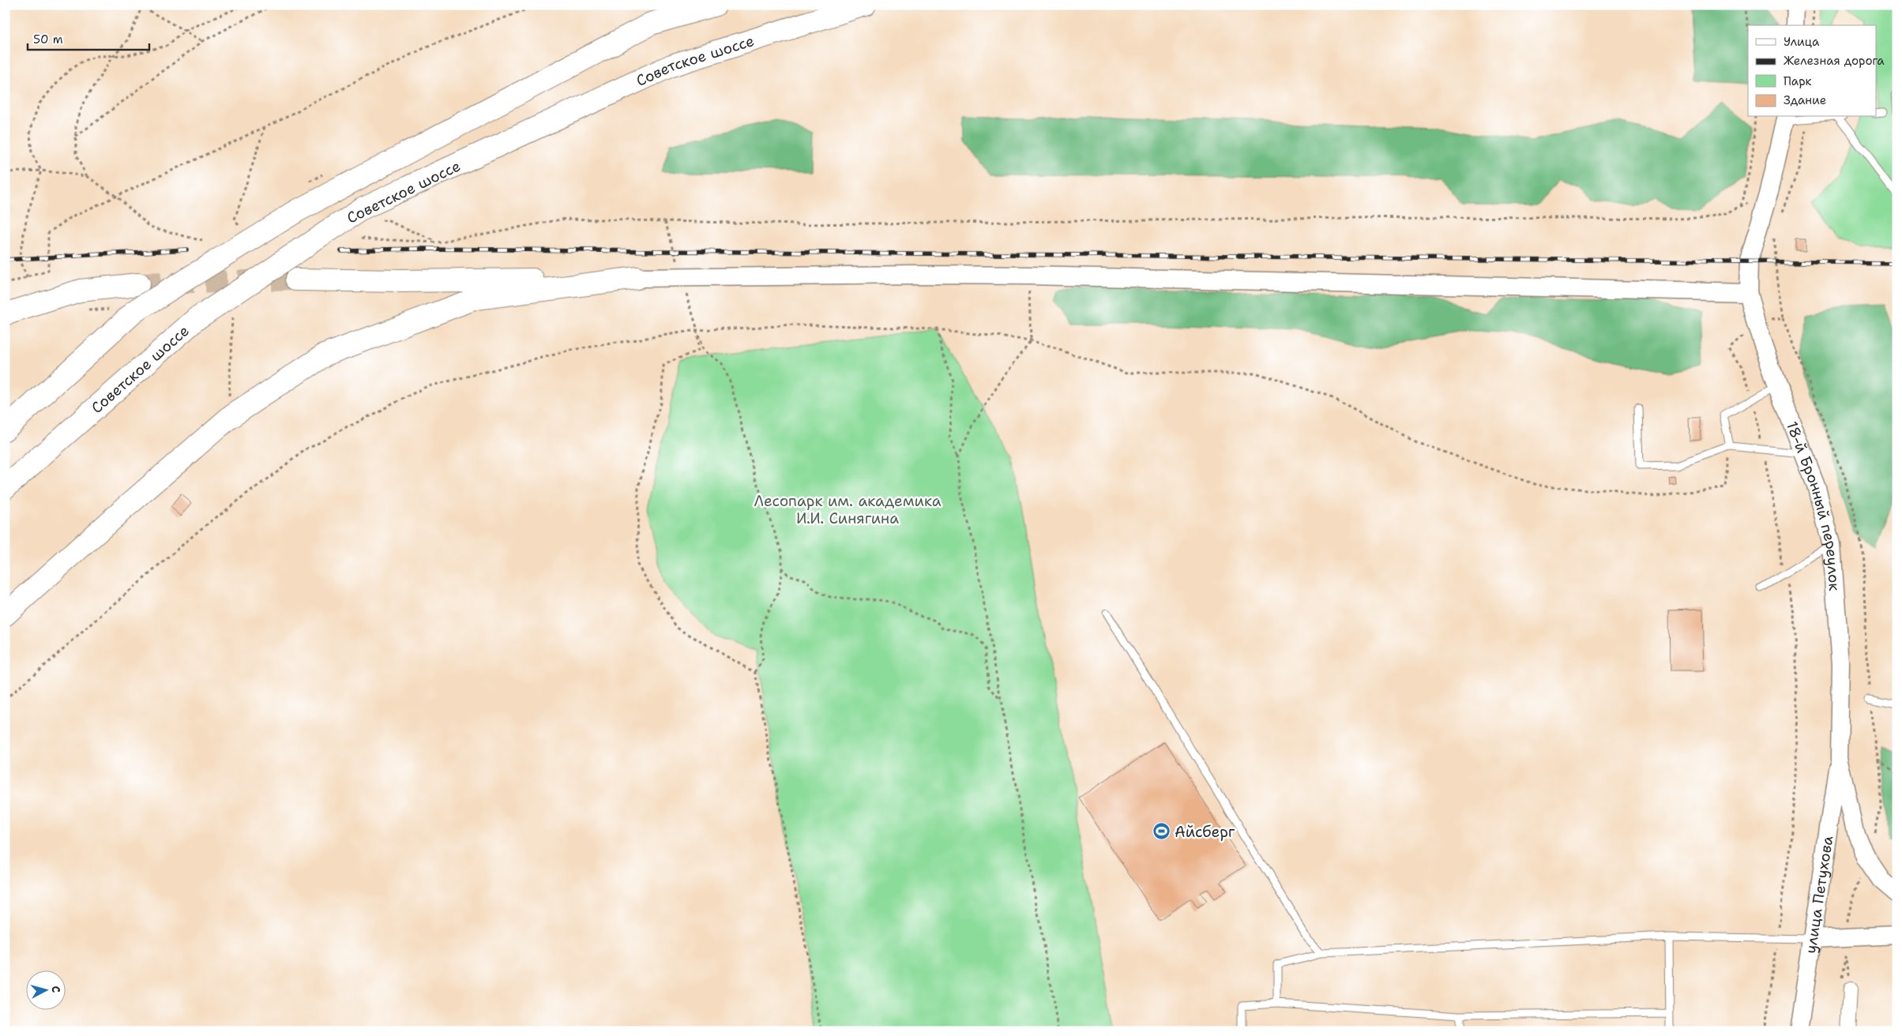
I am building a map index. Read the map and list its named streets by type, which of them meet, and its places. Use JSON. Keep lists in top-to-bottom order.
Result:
{
  "streets": {
    "highway": ["Советское шоссе"],
    "street": ["18-й Бронный переулок", "улица Петухова"]
  },
  "crossings": [
    ["18-й Бронный переулок", "улица Петухова"]
  ],
  "parks": ["Лесопарк им. академика И.И. Синягина"],
  "places": {
    "sports": ["Айсберг"]
  },
  "legend": [
    "Улица",
    "Железная дорога",
    "Парк",
    "Здание"
  ],
  "scale_bar": "50 m",
  "north": "right"
}
